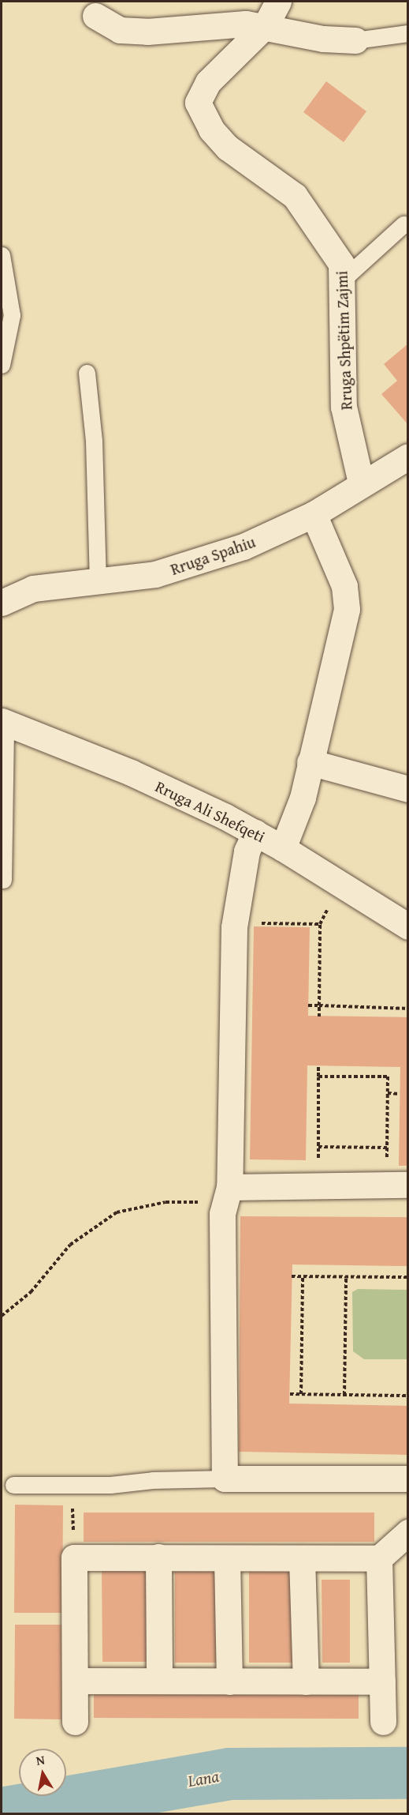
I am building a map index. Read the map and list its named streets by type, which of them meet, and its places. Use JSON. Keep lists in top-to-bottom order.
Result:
{
  "streets": {
    "street": ["Rruga Shpëtim Zajmi", "Rruga Spahiu", "Rruga Ali Shefqeti"]
  },
  "crossings": [
    ["Rruga Shpëtim Zajmi", "Rruga Spahiu"]
  ],
  "water": ["Lana"],
  "north": "top"
}
